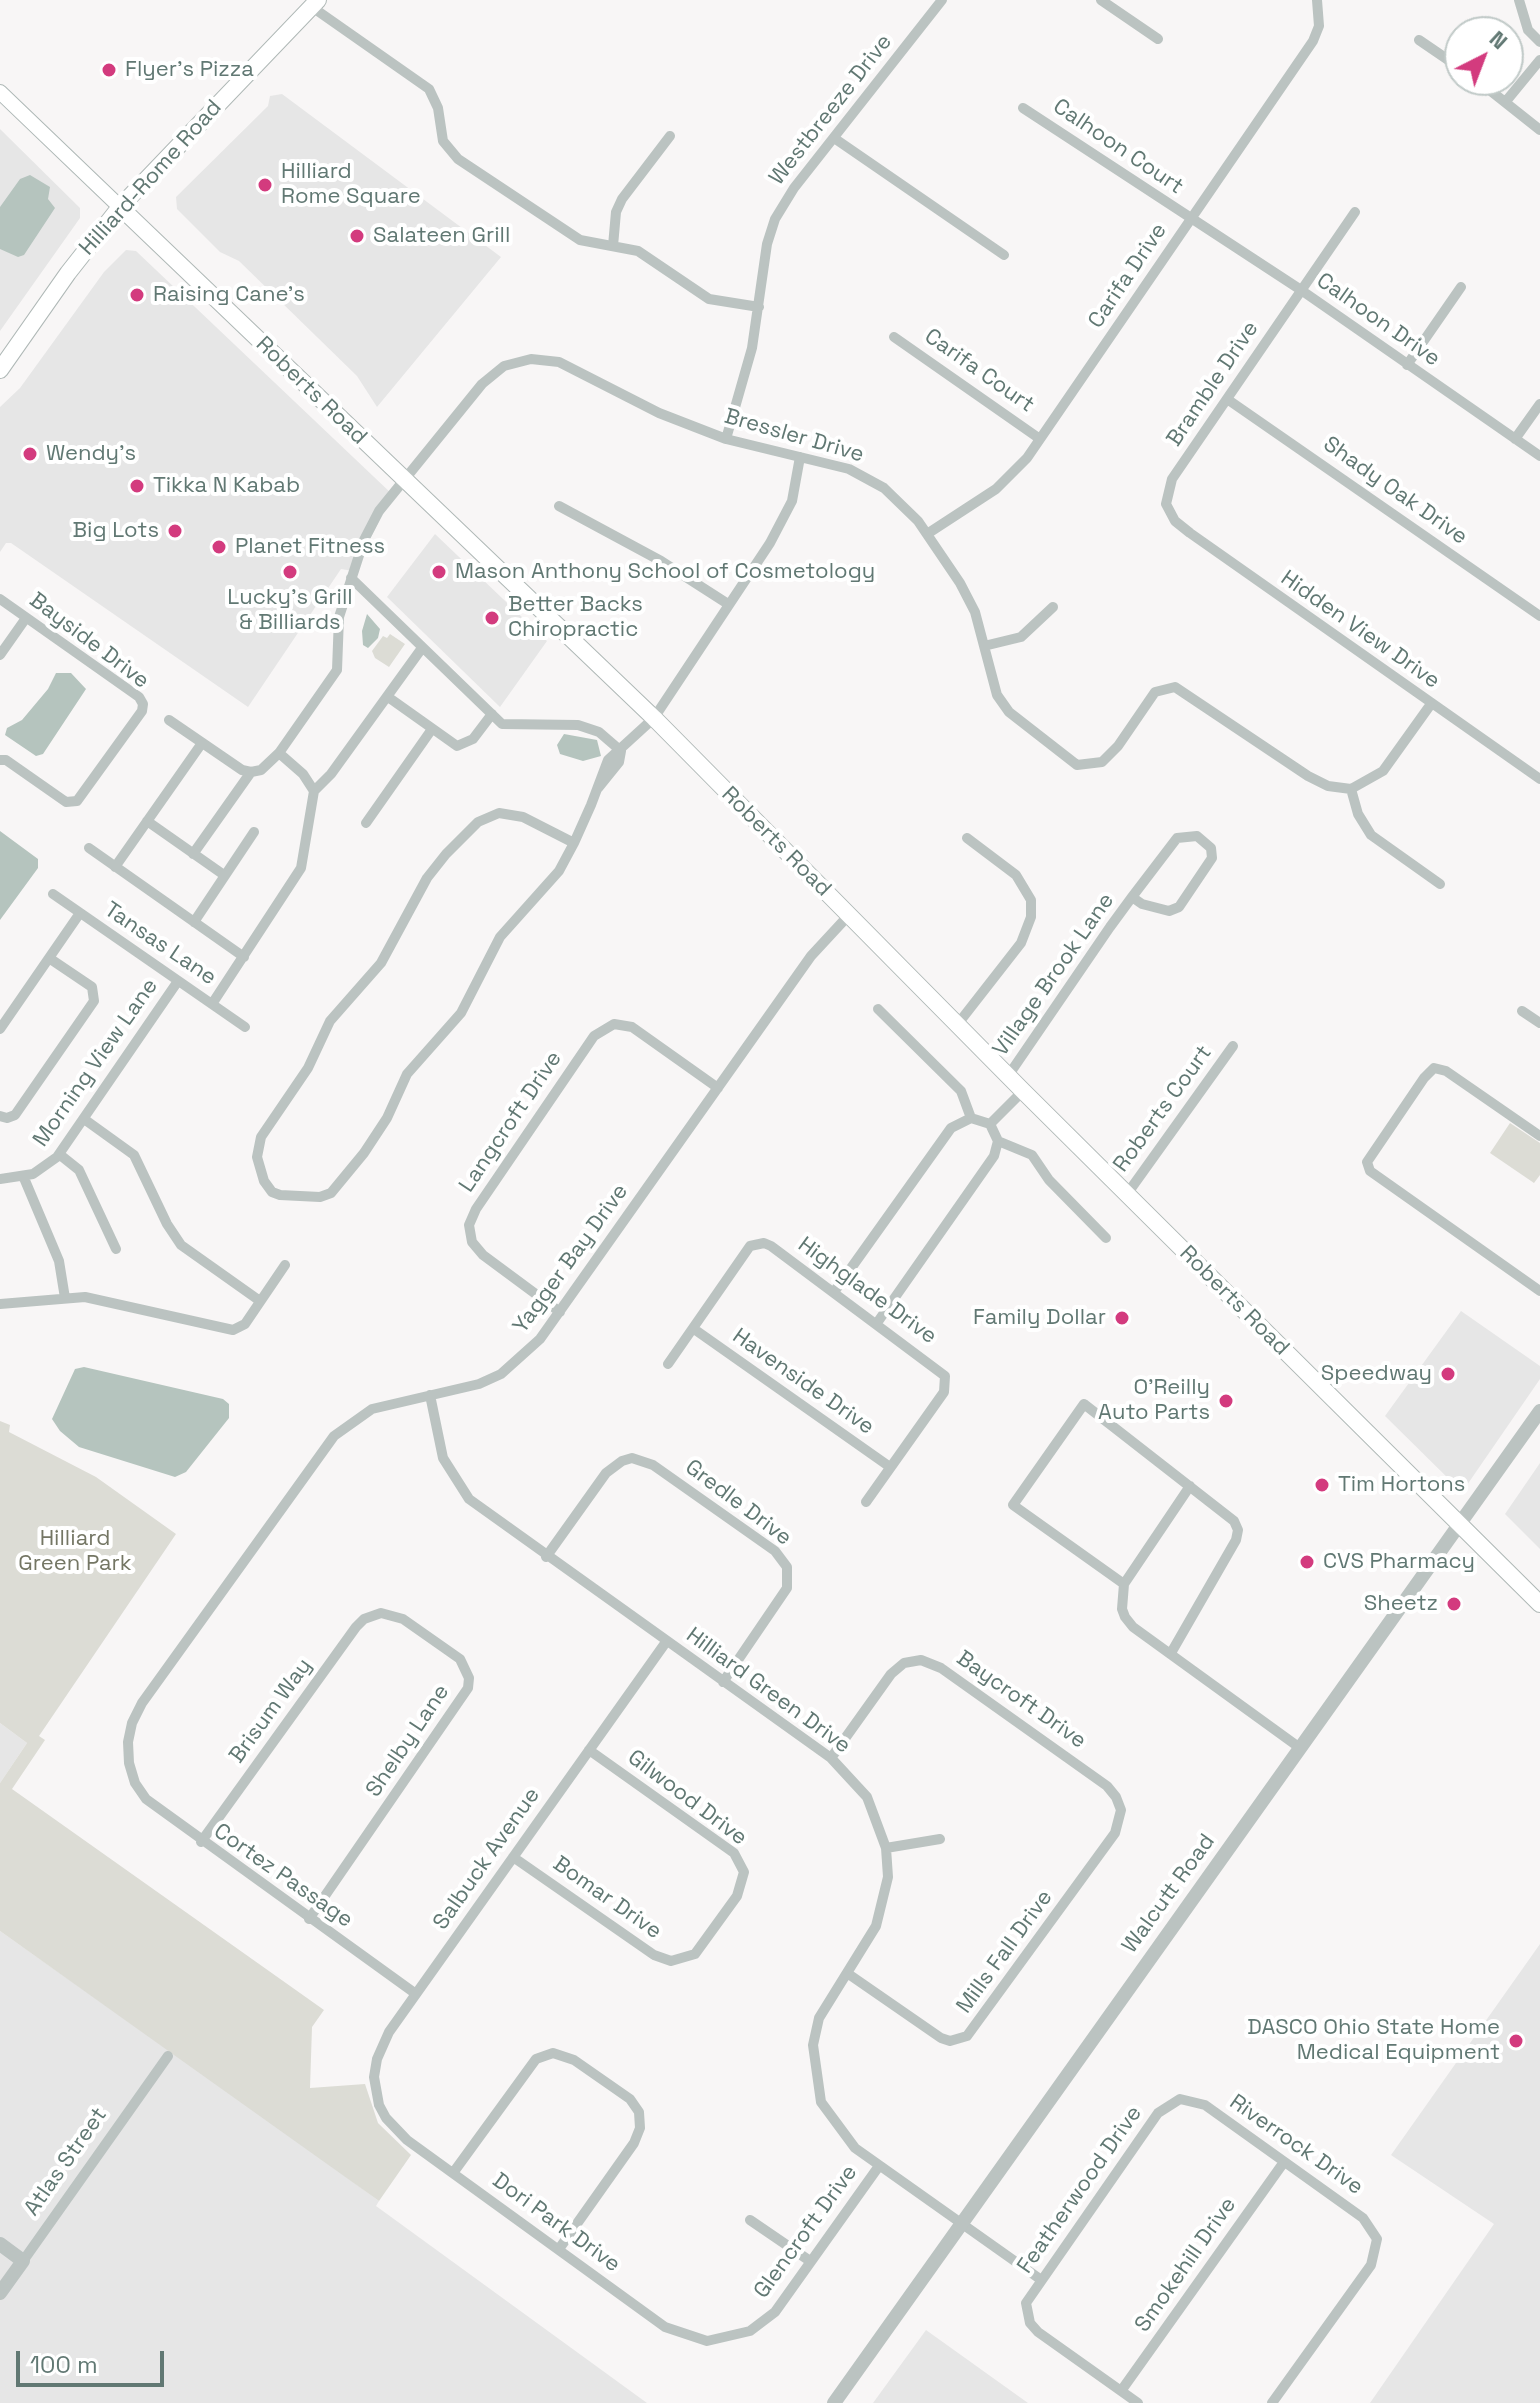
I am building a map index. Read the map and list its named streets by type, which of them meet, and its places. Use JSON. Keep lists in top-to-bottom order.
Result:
{
  "streets": {
    "main road": ["Hilliard-Rome Road", "Roberts Road"],
    "street": [
      "Westbreeze Drive",
      "Calhoon Court",
      "Carifa Drive",
      "Calhoon Drive",
      "Carifa Court",
      "Bramble Drive",
      "Bressler Drive",
      "Shady Oak Drive",
      "Hidden View Drive",
      "Bayside Drive",
      "Tansas Lane",
      "Village Brook Lane",
      "Morning View Lane",
      "Roberts Court",
      "Langcroft Drive",
      "Yagger Bay Drive",
      "Highglade Drive",
      "Havenside Drive",
      "Gredle Drive",
      "Hilliard Green Drive",
      "Baycroft Drive",
      "Brisum Way",
      "Shelby Lane",
      "Gilwood Drive",
      "Salbuck Avenue",
      "Cortez Passage",
      "Walcutt Road",
      "Bomar Drive",
      "Mills Fall Drive",
      "Riverrock Drive",
      "Atlas Street",
      "Featherwood Drive",
      "Dori Park Drive",
      "Glencroft Drive",
      "Smokehill Drive"
    ]
  },
  "crossings": [
    ["Westbreeze Drive", "Bressler Drive"],
    ["Calhoon Court", "Carifa Drive"],
    ["Calhoon Court", "Calhoon Drive"],
    ["Hilliard-Rome Road", "Roberts Road"],
    ["Carifa Drive", "Calhoon Drive"],
    ["Carifa Drive", "Carifa Court"],
    ["Carifa Drive", "Bressler Drive"],
    ["Calhoon Drive", "Bramble Drive"],
    ["Bramble Drive", "Shady Oak Drive"],
    ["Bramble Drive", "Hidden View Drive"],
    ["Roberts Road", "Bressler Drive"],
    ["Roberts Road", "Village Brook Lane"],
    ["Roberts Road", "Roberts Court"],
    ["Roberts Road", "Yagger Bay Drive"],
    ["Roberts Road", "Walcutt Road"],
    ["Tansas Lane", "Morning View Lane"],
    ["Langcroft Drive", "Yagger Bay Drive"],
    ["Yagger Bay Drive", "Hilliard Green Drive"],
    ["Yagger Bay Drive", "Cortez Passage"],
    ["Highglade Drive", "Havenside Drive"],
    ["Gredle Drive", "Hilliard Green Drive"],
    ["Hilliard Green Drive", "Baycroft Drive"],
    ["Hilliard Green Drive", "Salbuck Avenue"],
    ["Hilliard Green Drive", "Walcutt Road"],
    ["Hilliard Green Drive", "Mills Fall Drive"],
    ["Hilliard Green Drive", "Featherwood Drive"],
    ["Hilliard Green Drive", "Glencroft Drive"],
    ["Baycroft Drive", "Mills Fall Drive"],
    ["Brisum Way", "Shelby Lane"],
    ["Brisum Way", "Cortez Passage"],
    ["Shelby Lane", "Cortez Passage"],
    ["Gilwood Drive", "Salbuck Avenue"],
    ["Gilwood Drive", "Bomar Drive"],
    ["Salbuck Avenue", "Cortez Passage"],
    ["Salbuck Avenue", "Bomar Drive"],
    ["Salbuck Avenue", "Dori Park Drive"],
    ["Riverrock Drive", "Featherwood Drive"],
    ["Riverrock Drive", "Smokehill Drive"],
    ["Featherwood Drive", "Smokehill Drive"],
    ["Dori Park Drive", "Glencroft Drive"]
  ],
  "parks": ["Hilliard Green Park"],
  "places": [
    "Flyer's Pizza",
    "Hilliard Rome Square",
    "Salateen Grill",
    "Raising Cane's",
    "Wendy's",
    "Tikka N Kabab",
    "Big Lots",
    "Planet Fitness",
    "Lucky's Grill & Billiards",
    "Mason Anthony School of Cosmetology",
    "Better Backs Chiropractic",
    "Family Dollar",
    "Speedway",
    "O'Reilly Auto Parts",
    "Tim Hortons",
    "CVS Pharmacy",
    "Sheetz",
    "DASCO Ohio State Home Medical Equipment"
  ],
  "scale_bar": "100 m",
  "north": "top right"
}
